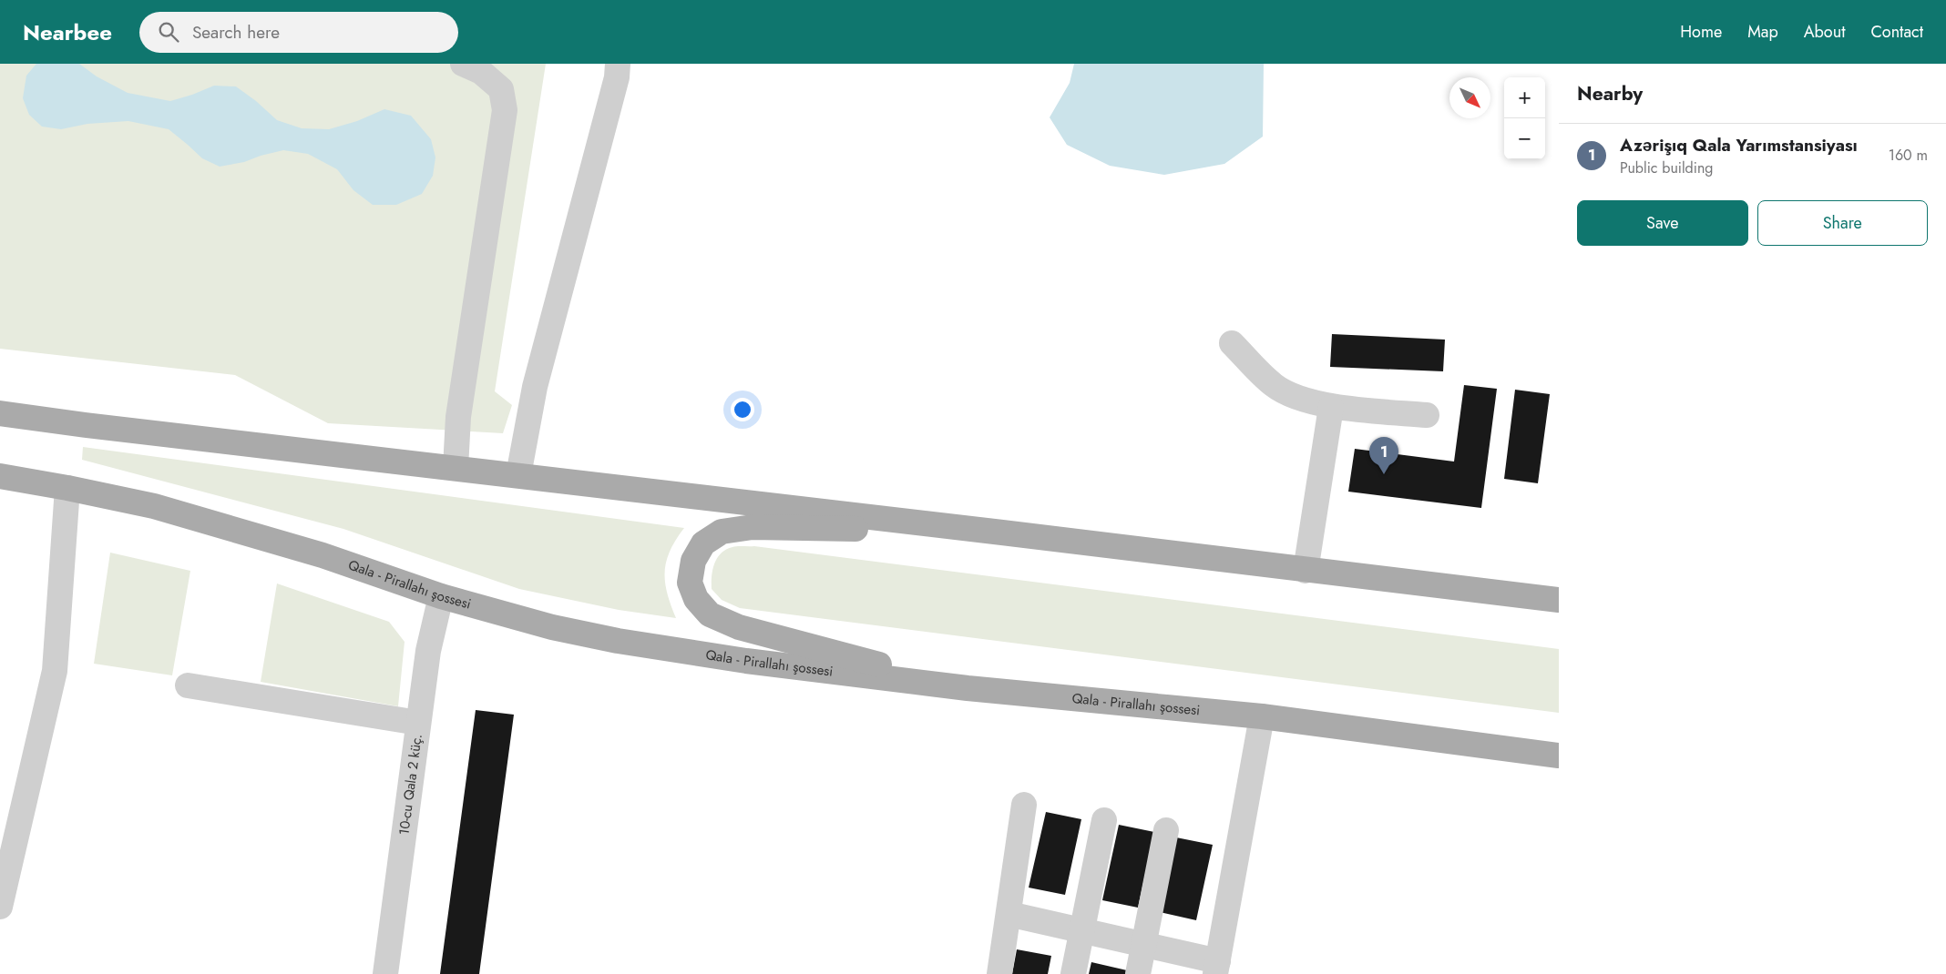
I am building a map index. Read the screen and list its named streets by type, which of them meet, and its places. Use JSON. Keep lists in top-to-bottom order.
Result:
{
  "streets": {
    "main road": ["Qala - Pirallahı şossesi"],
    "street": ["10-cu Qala 2 küç."]
  },
  "crossings": [
    ["Qala - Pirallahı şossesi", "10-cu Qala 2 küç."]
  ],
  "north": "bottom right",
  "page": {
    "header": "Nearbee",
    "search": "Search here",
    "nav": [
      "Home",
      "Map",
      "About",
      "Contact"
    ],
    "heading": "Nearby",
    "map_buttons": ["+", "−"],
    "list": [
      {
        "mark": "1",
        "name": "Azərişıq Qala Yarımstansiyası",
        "note": "Public building",
        "value": "160 m"
      }
    ],
    "buttons": ["Save", "Share"],
    "pins": "1"
  }
}
